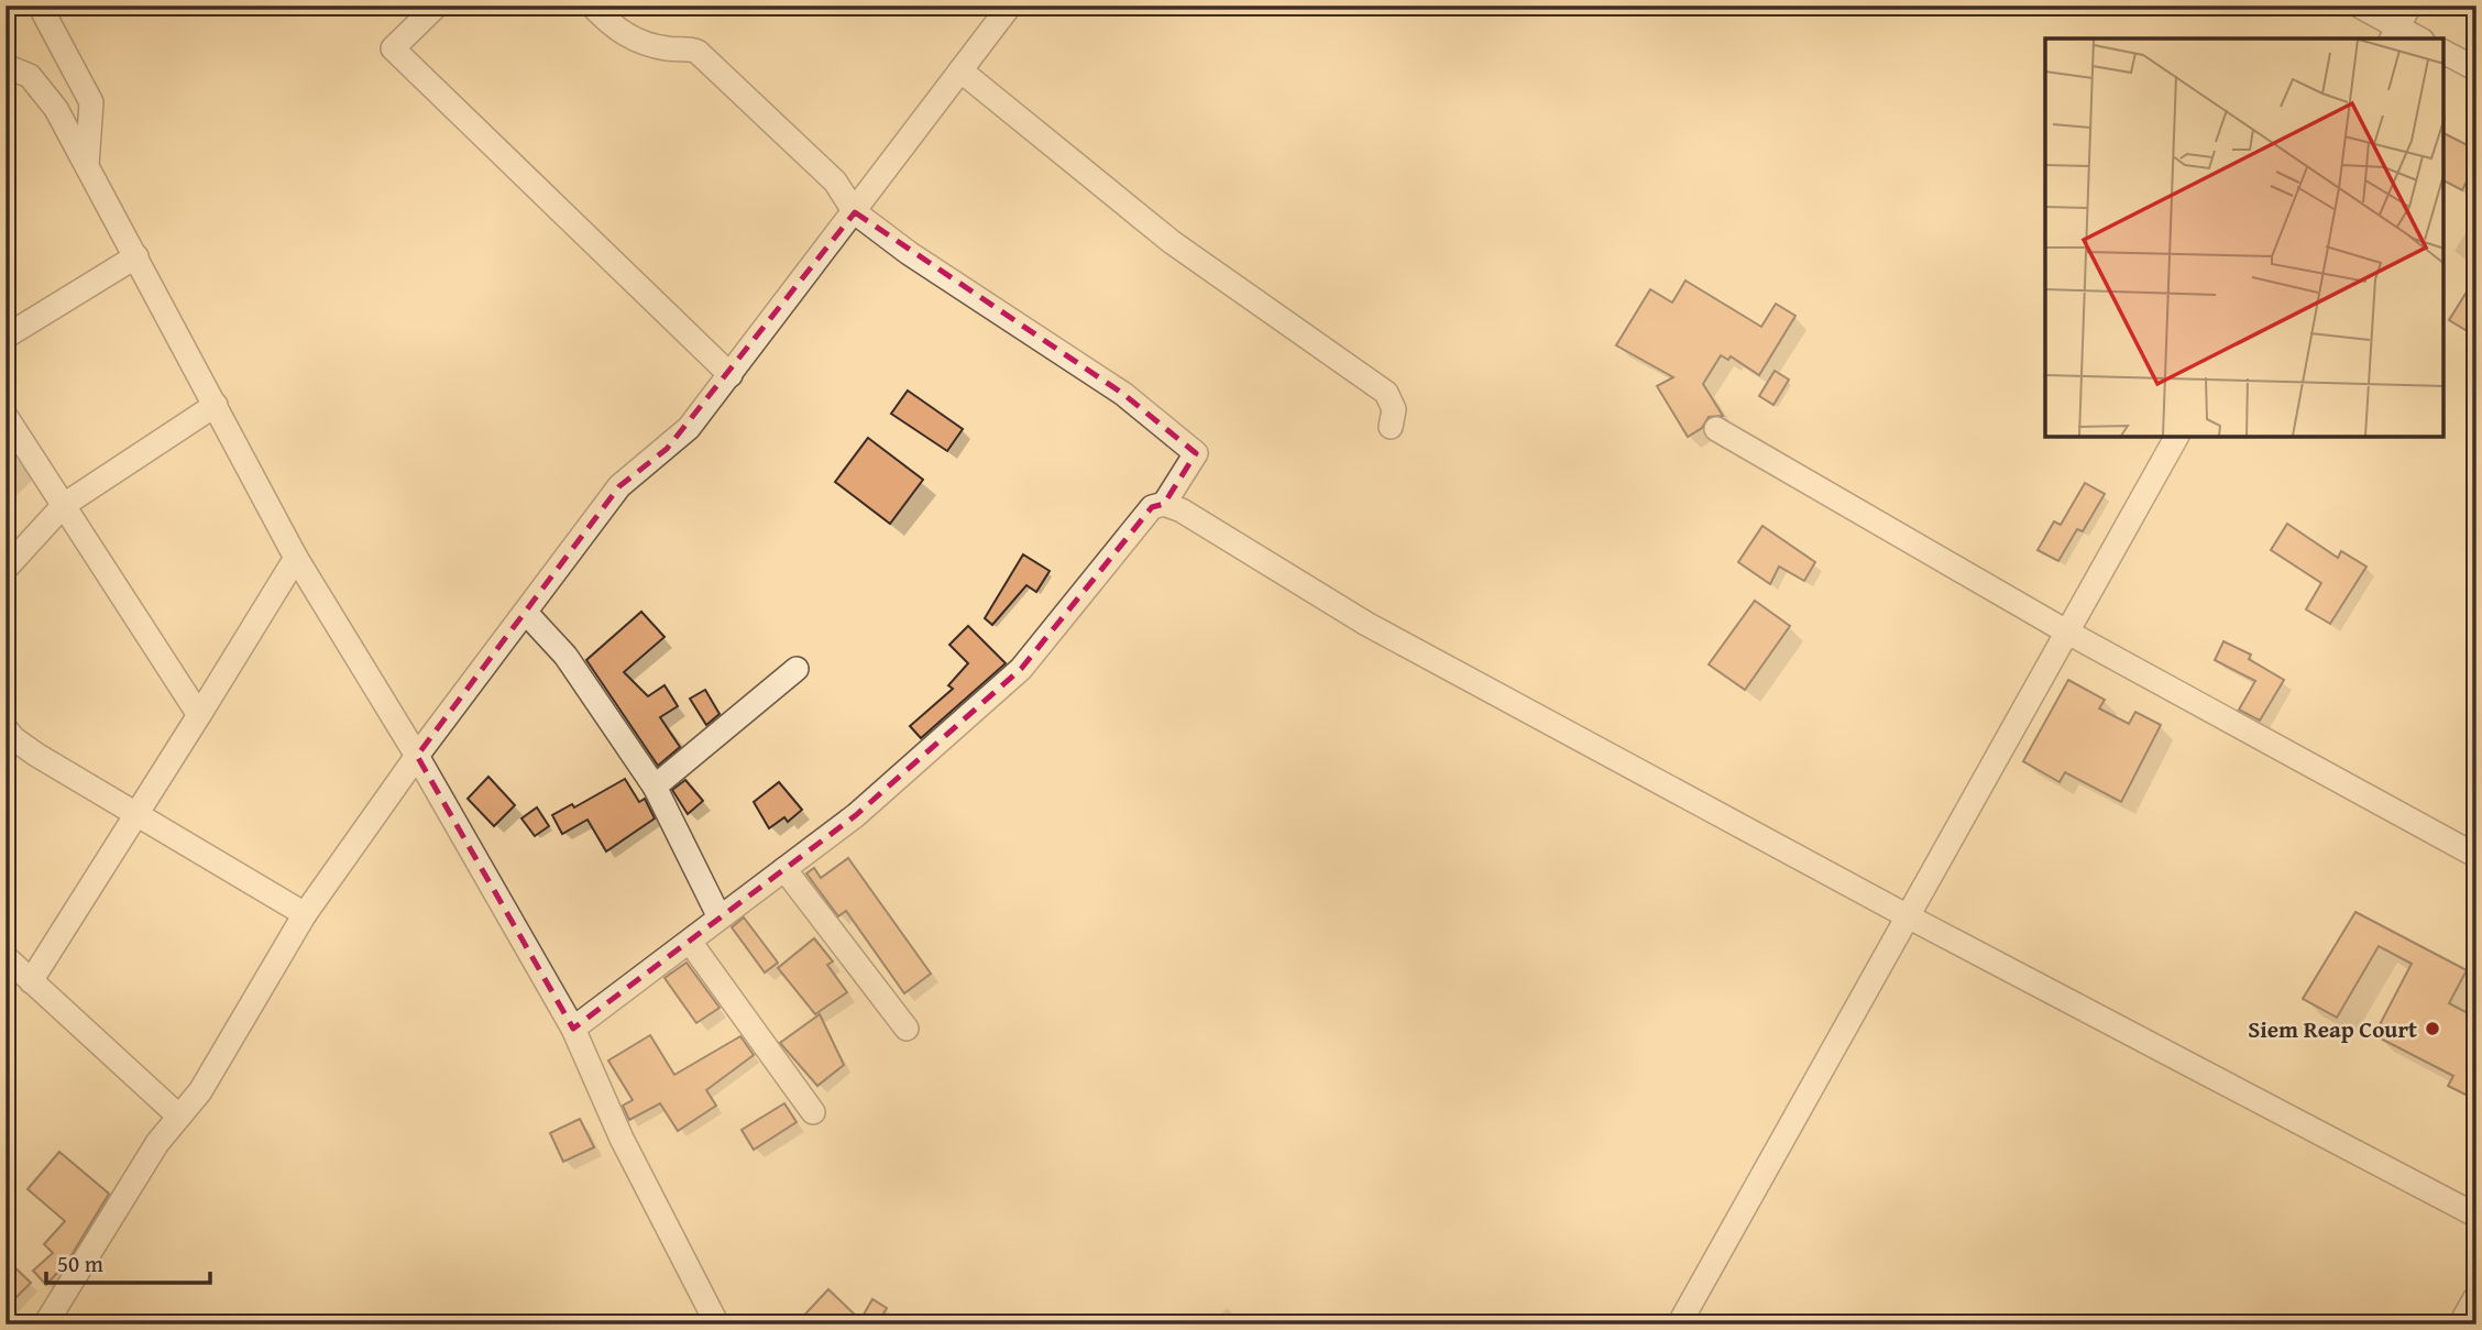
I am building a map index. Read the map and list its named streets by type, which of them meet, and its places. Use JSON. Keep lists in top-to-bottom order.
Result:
{
  "places": ["Siem Reap Court"],
  "scale_bar": "50 m"
}
